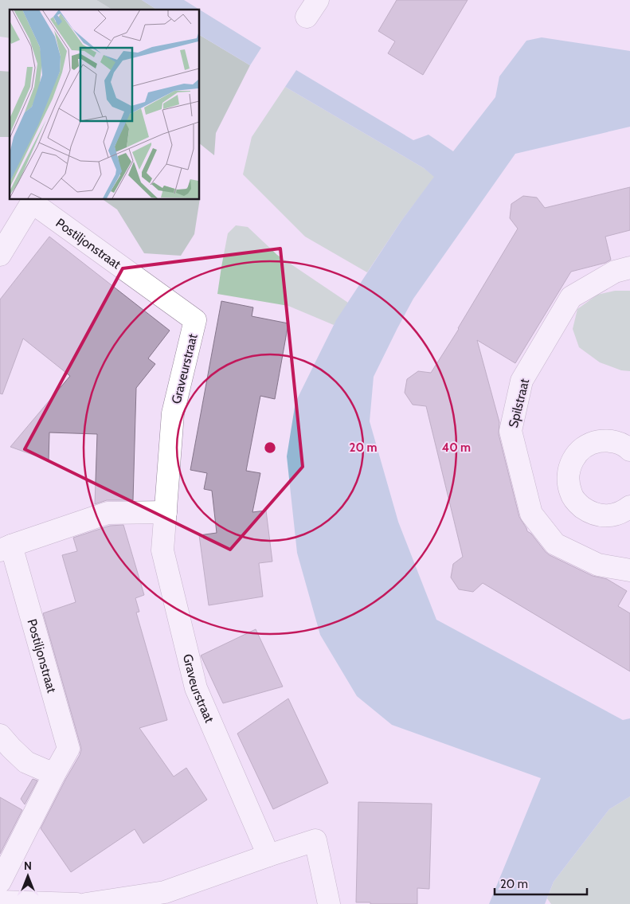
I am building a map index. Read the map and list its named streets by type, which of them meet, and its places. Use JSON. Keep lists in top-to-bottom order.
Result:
{
  "streets": {
    "street": ["Postiljonstraat", "Graveurstraat", "Spilstraat"]
  },
  "crossings": [
    ["Postiljonstraat", "Graveurstraat"]
  ],
  "scale_bar": "20 m",
  "north": "top",
  "rings": ["20 m", "40 m"]
}
